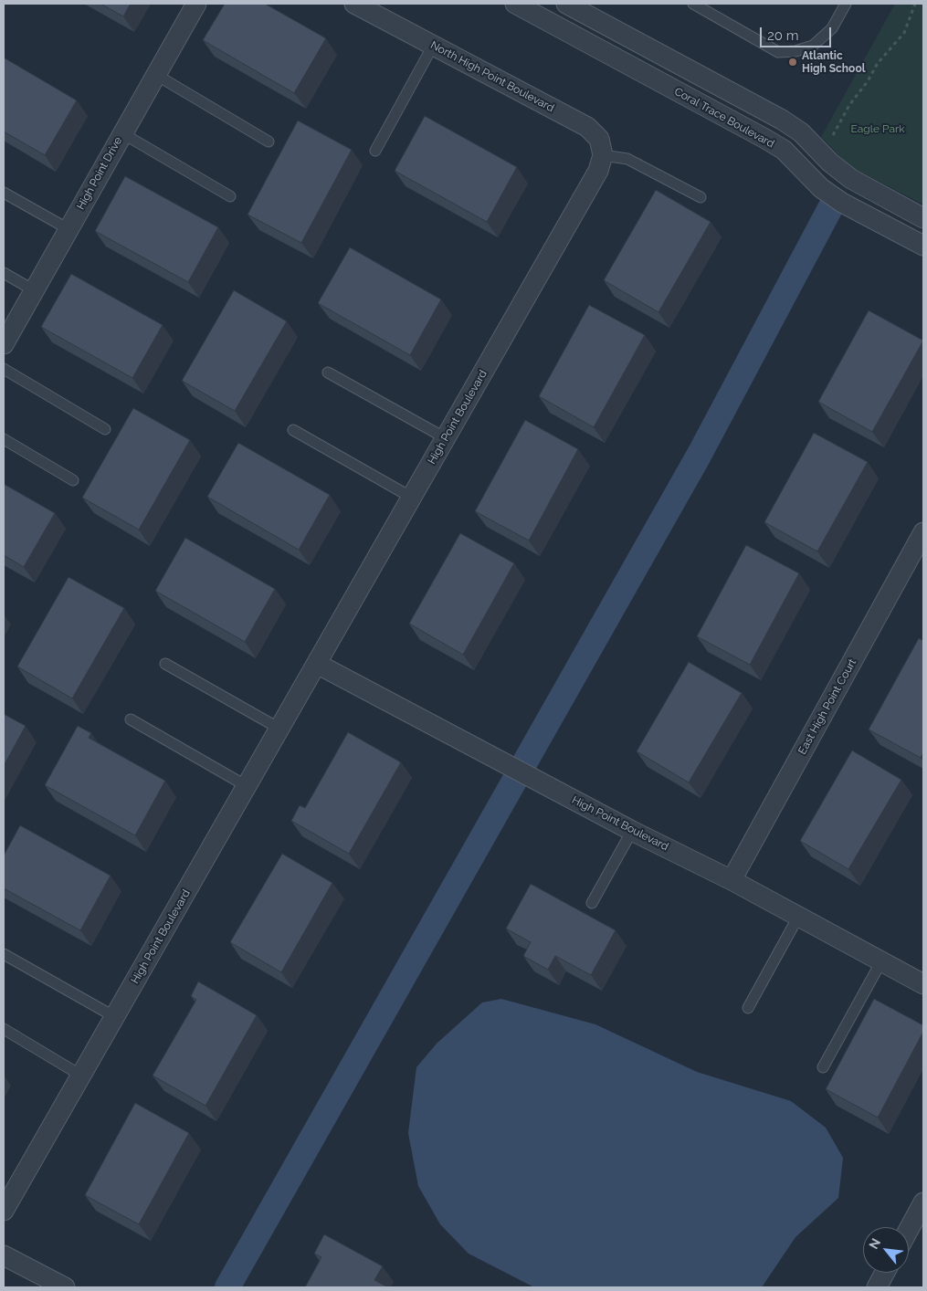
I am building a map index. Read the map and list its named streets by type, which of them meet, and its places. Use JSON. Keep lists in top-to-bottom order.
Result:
{
  "streets": {
    "street": [
      "North High Point Boulevard",
      "Coral Trace Boulevard",
      "High Point Drive",
      "High Point Boulevard",
      "East High Point Court"
    ]
  },
  "crossings": [
    ["North High Point Boulevard", "High Point Boulevard"],
    ["High Point Boulevard", "East High Point Court"]
  ],
  "parks": ["Eagle Park"],
  "places": ["Atlantic High School"],
  "scale_bar": "20 m",
  "north": "top left"
}
